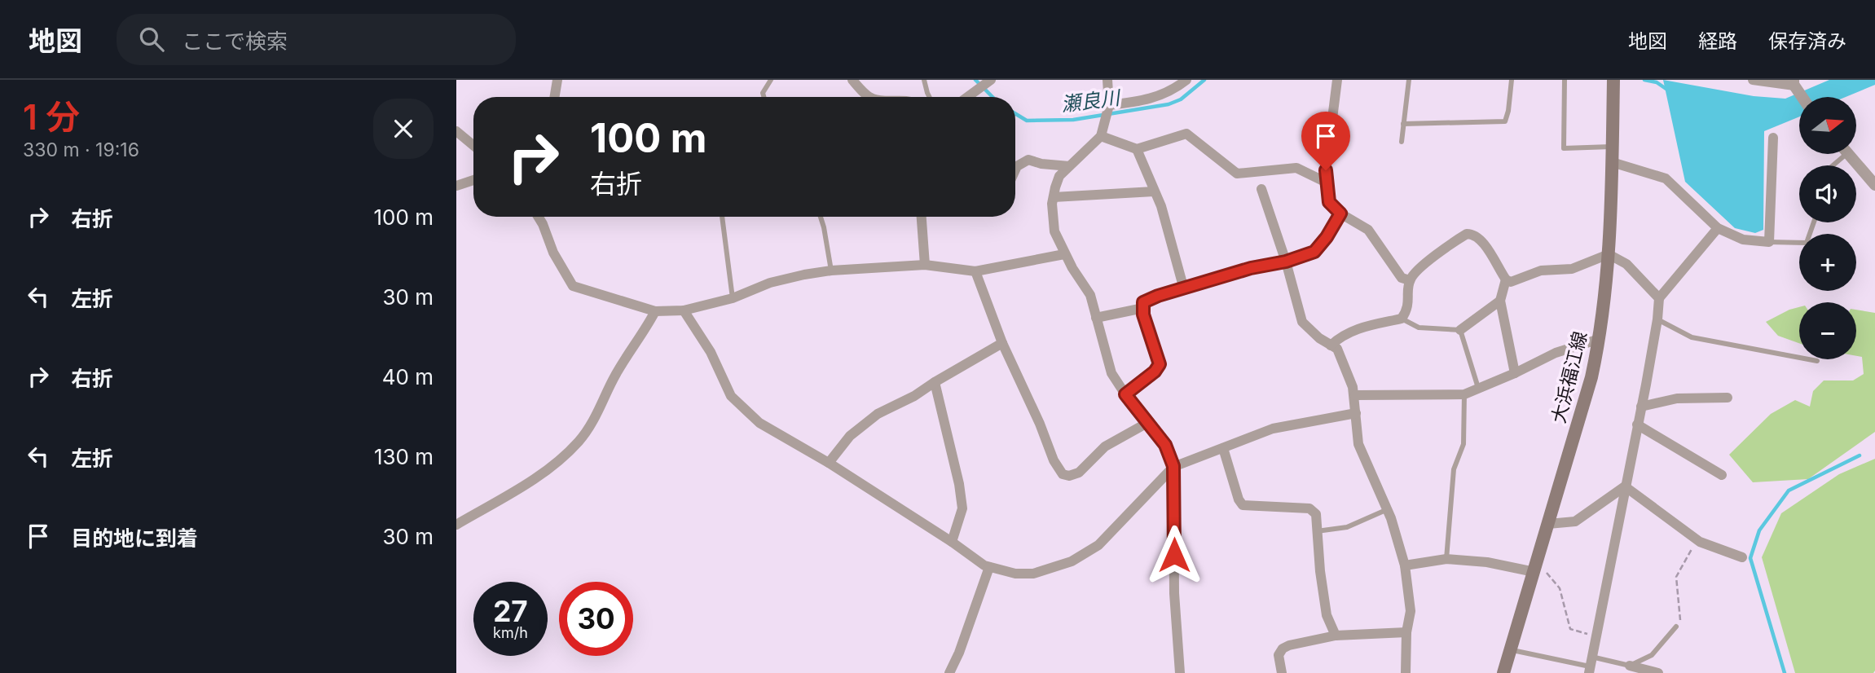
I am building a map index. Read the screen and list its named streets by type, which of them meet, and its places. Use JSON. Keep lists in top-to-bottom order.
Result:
{
  "streets": {
    "main road": ["大浜福江線"]
  },
  "water": ["瀬良川"],
  "north": "right",
  "page": {
    "header": "地図",
    "search": "ここで検索",
    "nav": ["地図", "経路", "保存済み"],
    "heading": ["1 分", "330 m · 19:16"],
    "map_buttons": ["+", "−"],
    "turn": ["100 m", "右折"],
    "list": [
      {
        "name": "右折",
        "value": "100 m"
      },
      {
        "name": "左折",
        "value": "30 m"
      },
      {
        "name": "右折",
        "value": "40 m"
      },
      {
        "name": "左折",
        "value": "130 m"
      },
      {
        "name": "目的地に到着",
        "value": "30 m"
      }
    ],
    "speed": "27 km/h",
    "limit": "30"
  }
}
